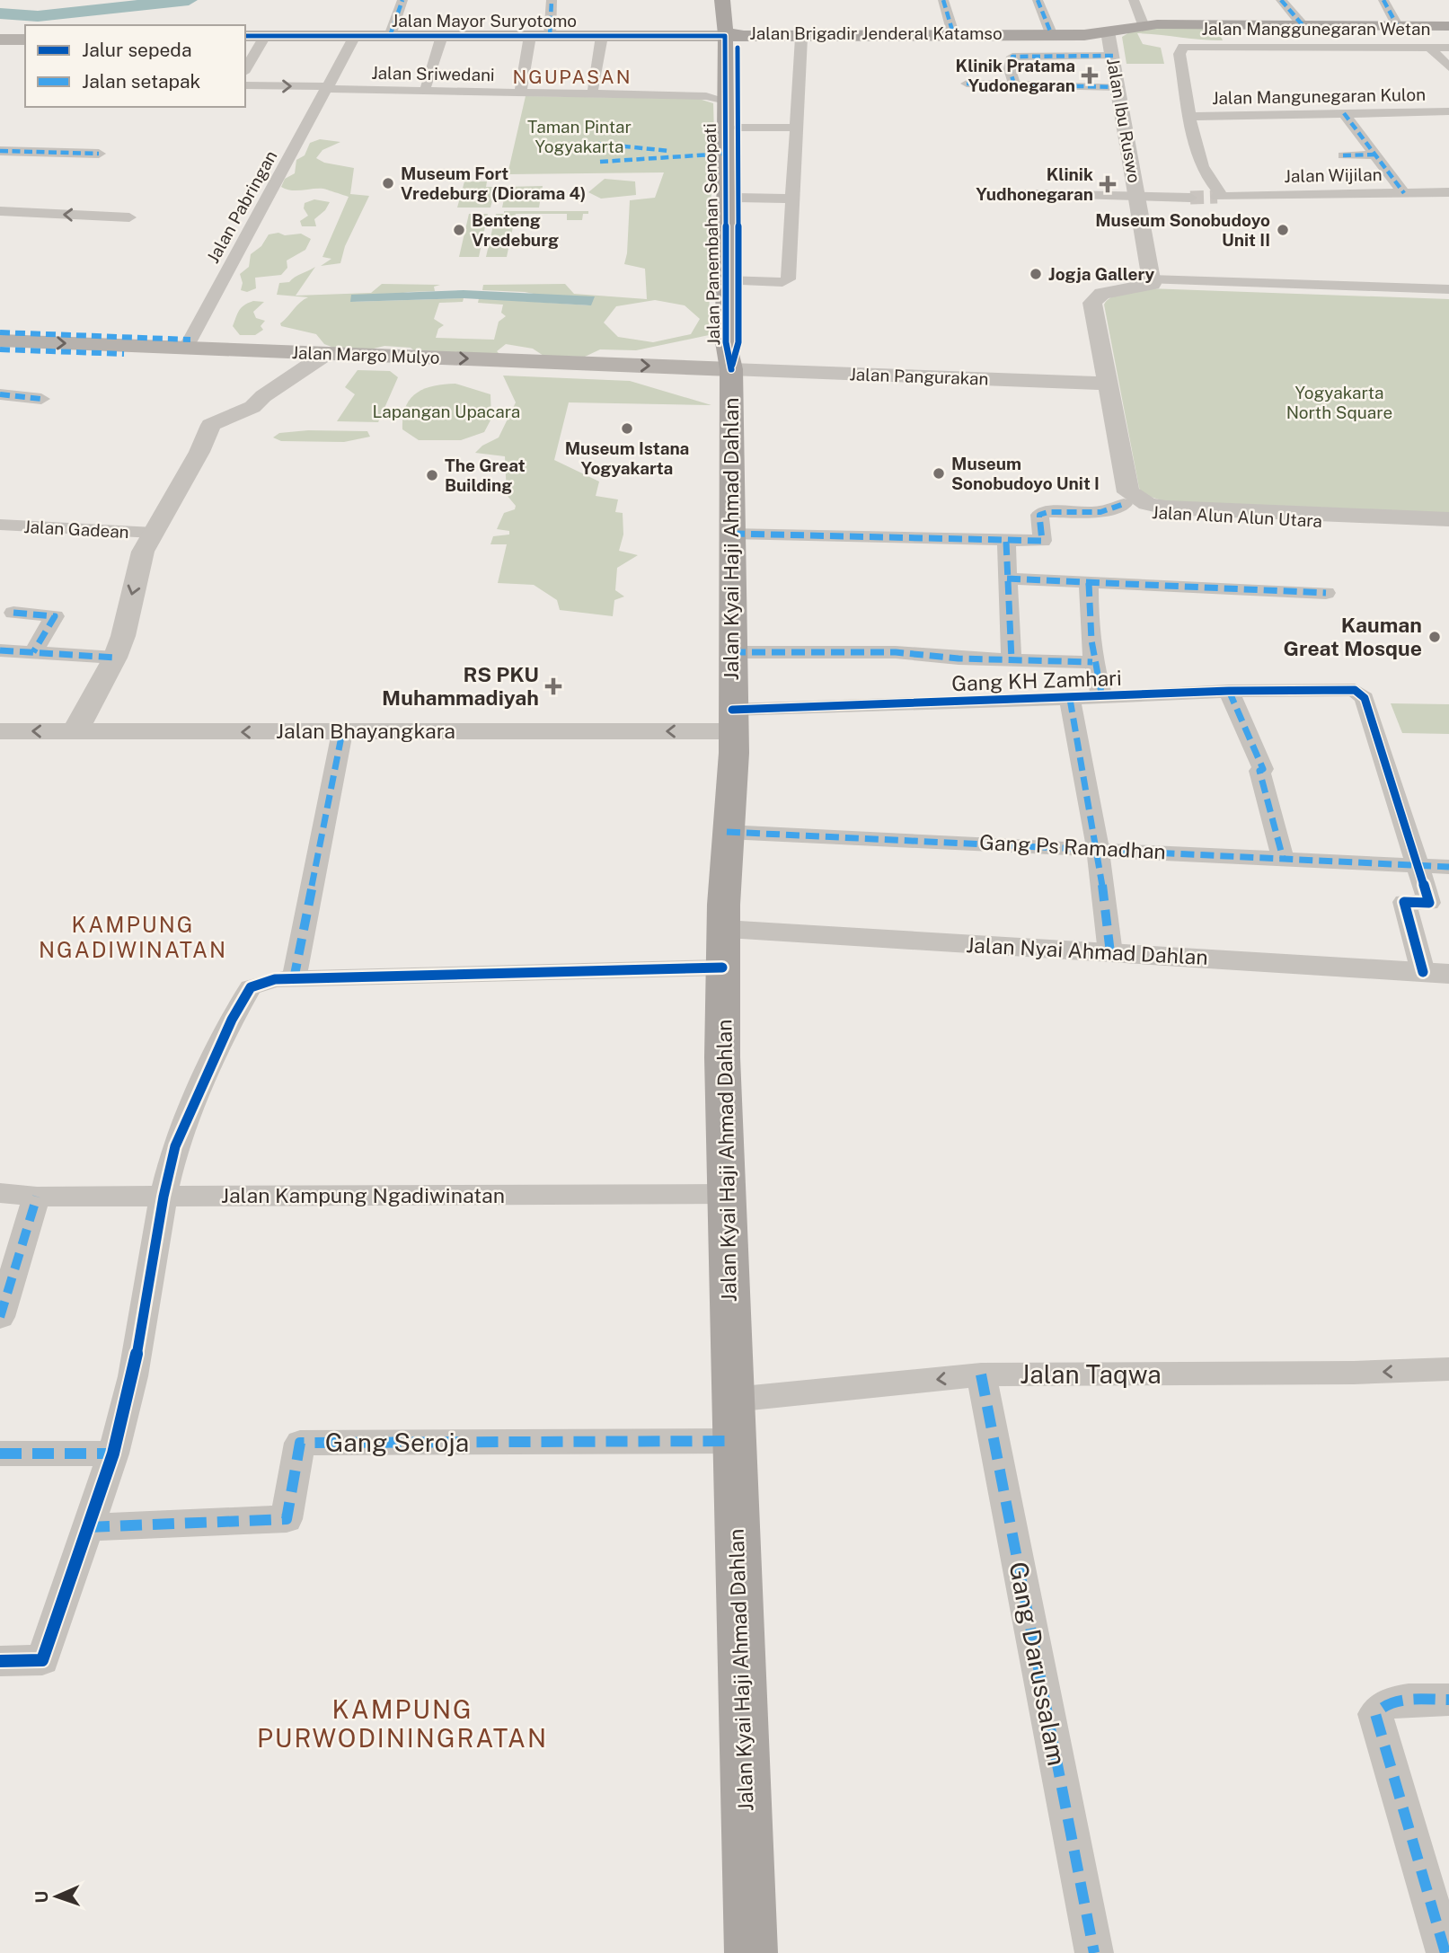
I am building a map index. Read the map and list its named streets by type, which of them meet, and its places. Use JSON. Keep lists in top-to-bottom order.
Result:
{
  "streets": {
    "main road": [
      "Jalan Mayor Suryotomo",
      "Jalan Brigadir Jenderal Katamso",
      "Jalan Panembahan Senopati",
      "Jalan Margo Mulyo",
      "Jalan Kyai Haji Ahmad Dahlan"
    ],
    "street": [
      "Jalan Manggunegaran Wetan",
      "Jalan Sriwedani",
      "Jalan Mangunegaran Kulon",
      "Jalan Ibu Ruswo",
      "Jalan Wijilan",
      "Jalan Pabringan",
      "Jalan Pangurakan",
      "Jalan Alun Alun Utara",
      "Jalan Gadean",
      "Gang KH Zamhari",
      "Jalan Bhayangkara",
      "Gang Ps Ramadhan",
      "Jalan Nyai Ahmad Dahlan",
      "Jalan Kampung Ngadiwinatan",
      "Jalan Taqwa",
      "Gang Seroja",
      "Gang Darussalam"
    ]
  },
  "crossings": [
    ["Jalan Mayor Suryotomo", "Jalan Brigadir Jenderal Katamso"],
    ["Jalan Mayor Suryotomo", "Jalan Pabringan"],
    ["Jalan Mayor Suryotomo", "Jalan Panembahan Senopati"],
    ["Jalan Manggunegaran Wetan", "Jalan Mangunegaran Kulon"],
    ["Jalan Manggunegaran Wetan", "Jalan Wijilan"],
    ["Jalan Brigadir Jenderal Katamso", "Jalan Ibu Ruswo"],
    ["Jalan Brigadir Jenderal Katamso", "Jalan Panembahan Senopati"],
    ["Jalan Sriwedani", "Jalan Pabringan"],
    ["Jalan Sriwedani", "Jalan Panembahan Senopati"],
    ["Jalan Mangunegaran Kulon", "Jalan Wijilan"],
    ["Jalan Ibu Ruswo", "Jalan Alun Alun Utara"],
    ["Jalan Pabringan", "Jalan Margo Mulyo"],
    ["Jalan Panembahan Senopati", "Jalan Margo Mulyo"],
    ["Jalan Panembahan Senopati", "Jalan Pangurakan"],
    ["Jalan Panembahan Senopati", "Jalan Kyai Haji Ahmad Dahlan"],
    ["Jalan Margo Mulyo", "Jalan Pangurakan"],
    ["Jalan Margo Mulyo", "Jalan Kyai Haji Ahmad Dahlan"],
    ["Jalan Pangurakan", "Jalan Alun Alun Utara"],
    ["Jalan Pangurakan", "Jalan Kyai Haji Ahmad Dahlan"],
    ["Jalan Kyai Haji Ahmad Dahlan", "Gang KH Zamhari"],
    ["Jalan Kyai Haji Ahmad Dahlan", "Jalan Bhayangkara"],
    ["Jalan Kyai Haji Ahmad Dahlan", "Gang Ps Ramadhan"],
    ["Jalan Kyai Haji Ahmad Dahlan", "Jalan Nyai Ahmad Dahlan"],
    ["Jalan Kyai Haji Ahmad Dahlan", "Jalan Kampung Ngadiwinatan"],
    ["Jalan Kyai Haji Ahmad Dahlan", "Jalan Taqwa"],
    ["Jalan Kyai Haji Ahmad Dahlan", "Gang Seroja"],
    ["Gang KH Zamhari", "Jalan Bhayangkara"],
    ["Gang KH Zamhari", "Gang Ps Ramadhan"],
    ["Jalan Taqwa", "Gang Darussalam"]
  ],
  "one_way": ["Jalan Margo Mulyo", "Jalan Taqwa"],
  "districts": ["NGUPASAN", "KAMPUNG NGADIWINATAN", "KAMPUNG PURWODININGRATAN"],
  "parks": ["Taman Pintar Yogyakarta", "Yogyakarta North Square", "Lapangan Upacara"],
  "places": {
    "health": ["Klinik Pratama Yudonegaran", "Klinik Yudhonegaran", "RS PKU Muhammadiyah"],
    "other": [
      "Museum Fort Vredeburg (Diorama 4)",
      "Benteng Vredeburg",
      "Museum Sonobudoyo Unit II",
      "Jogja Gallery",
      "Museum Istana Yogyakarta",
      "Museum Sonobudoyo Unit I",
      "The Great Building",
      "Kauman Great Mosque"
    ]
  },
  "legend": ["Jalur sepeda", "Jalan setapak"],
  "north": "left"
}
